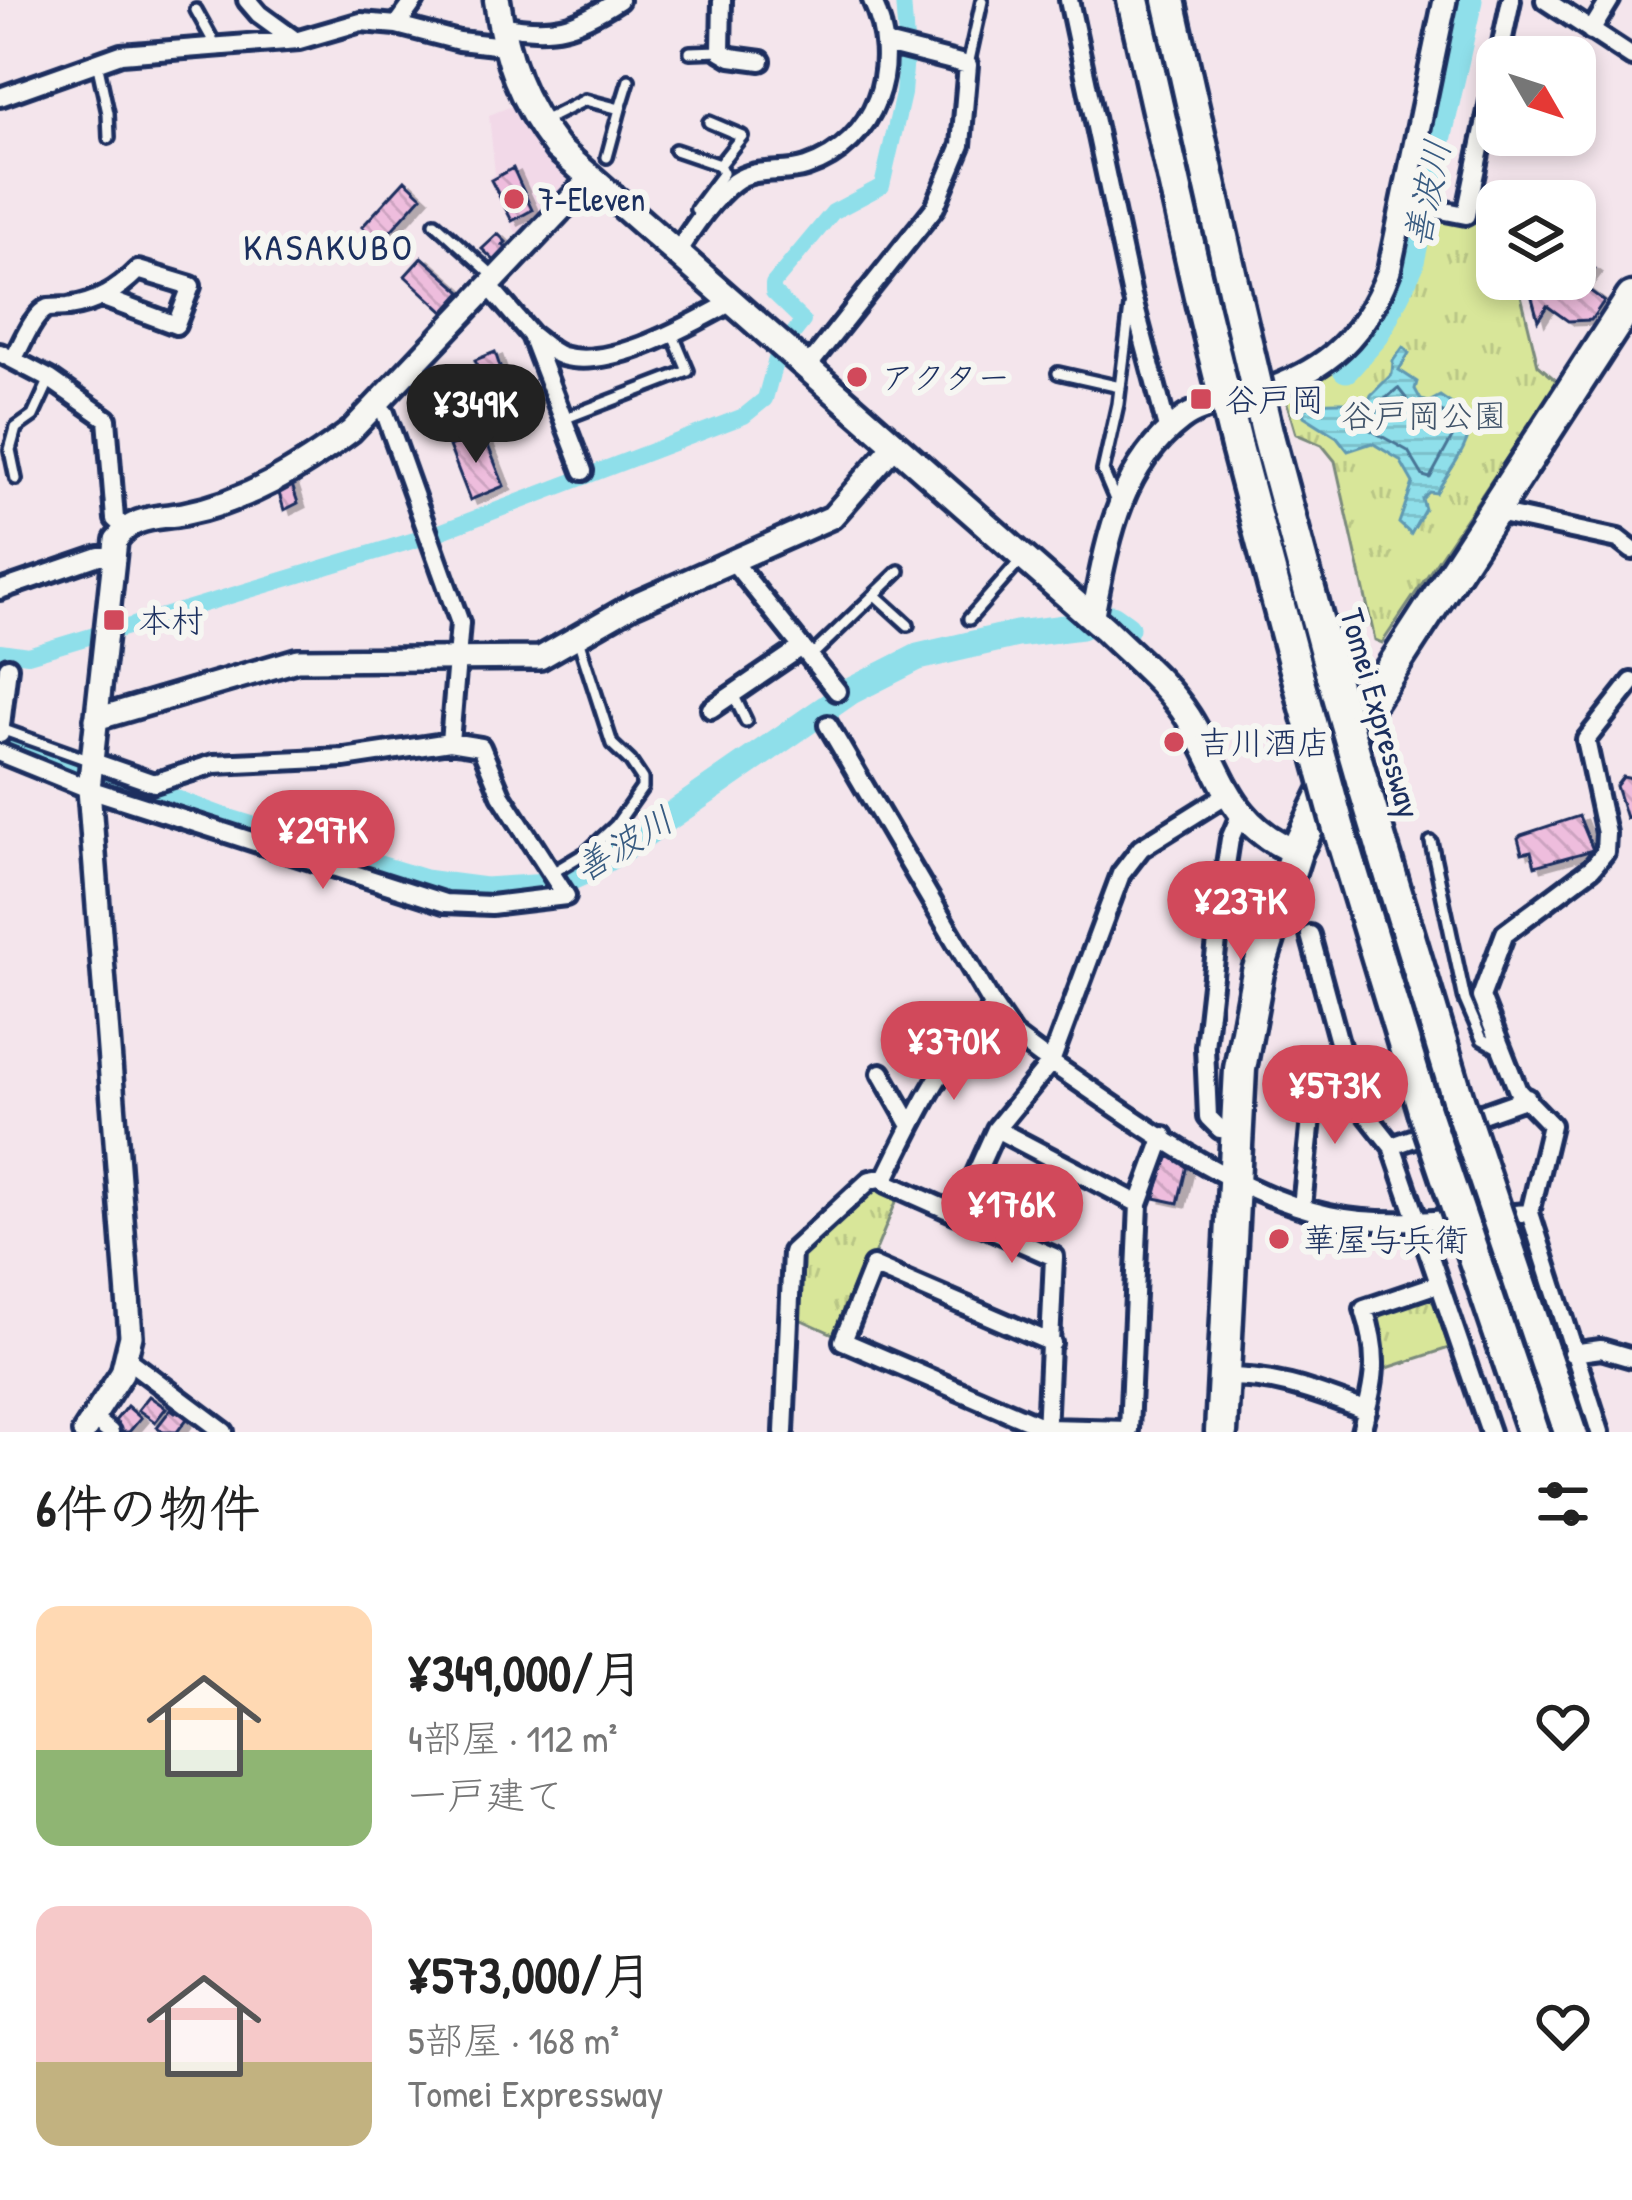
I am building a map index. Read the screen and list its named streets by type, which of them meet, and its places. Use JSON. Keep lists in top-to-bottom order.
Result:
{
  "streets": {
    "highway": ["Tomei Expressway"]
  },
  "districts": ["KASAKUBO"],
  "water": ["善波川"],
  "parks": ["谷戸岡公園"],
  "places": {
    "other": [
      "7-Eleven",
      "アクター",
      "吉川酒店",
      "華屋与兵衛"
    ],
    "transit": ["谷戸岡", "本村"]
  },
  "north": "bottom right",
  "page": {
    "price": [
      "¥349K",
      "¥297K",
      "¥237K",
      "¥370K",
      "¥573K",
      "¥176K"
    ],
    "heading": "6件の物件",
    "list": [
      {
        "name": "¥349,000/月",
        "note": "4部屋 · 112 m² · 一戸建て"
      },
      {
        "name": "¥573,000/月",
        "note": "5部屋 · 168 m² · Tomei Expressway"
      }
    ]
  }
}
